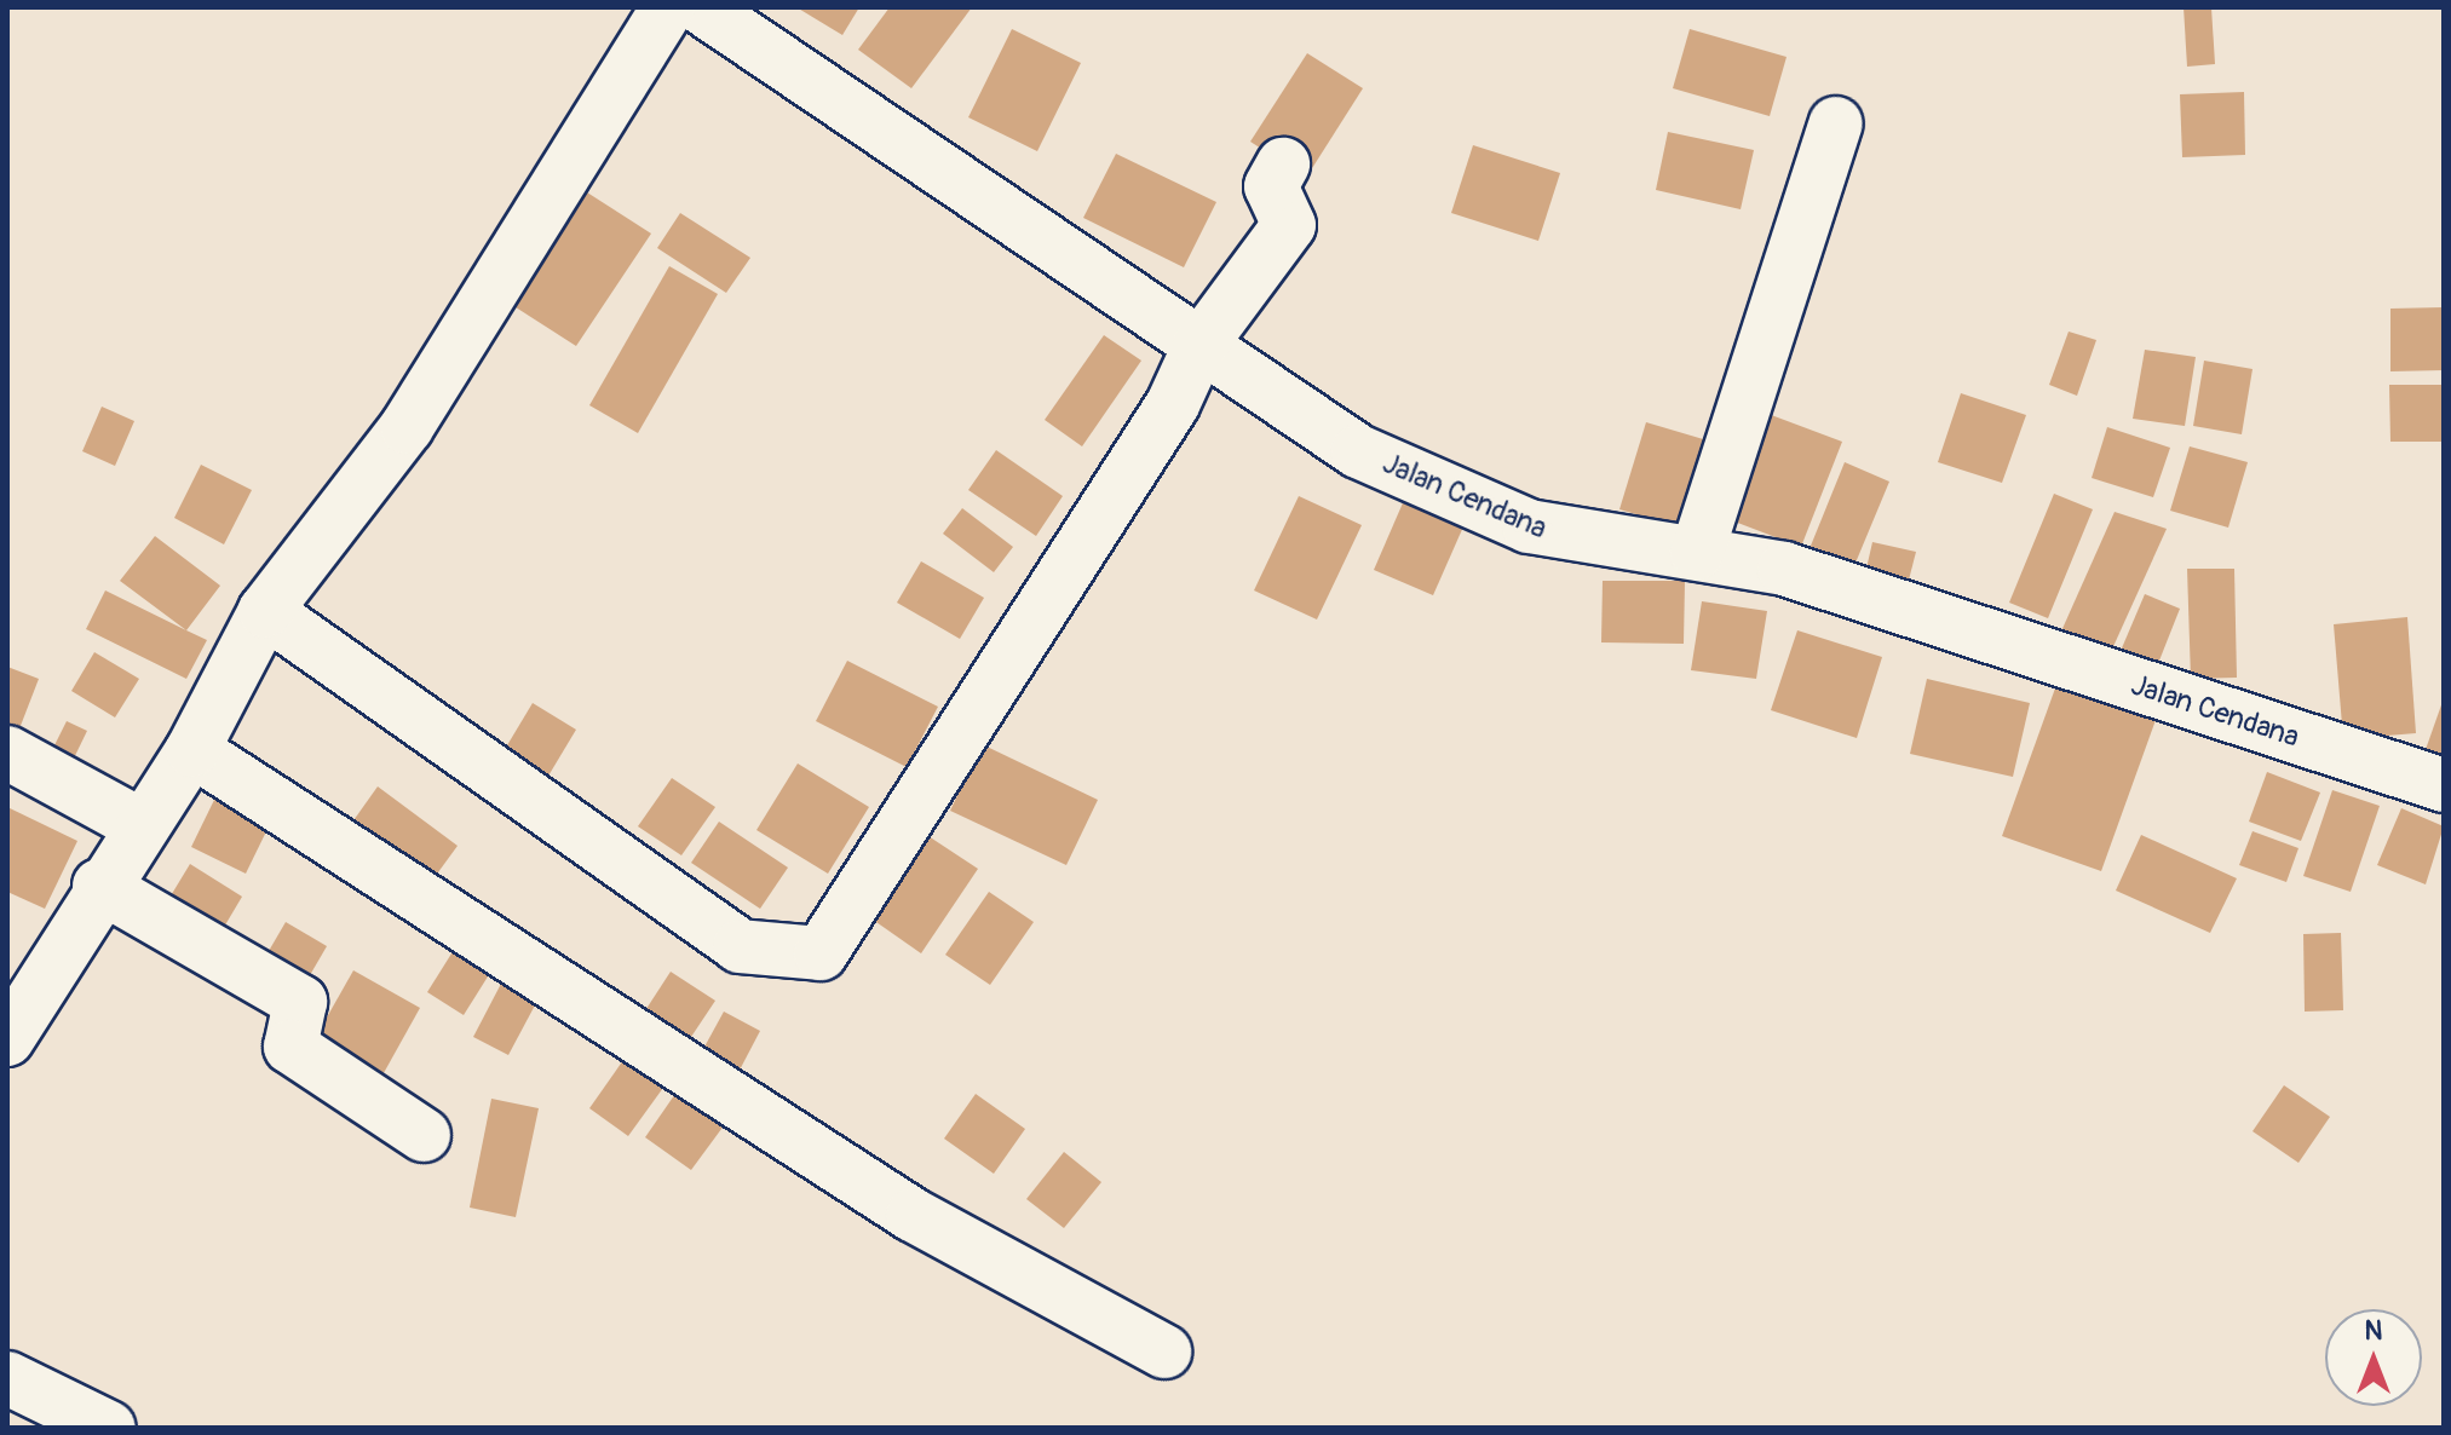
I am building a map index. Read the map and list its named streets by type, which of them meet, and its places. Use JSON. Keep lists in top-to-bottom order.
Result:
{
  "streets": {
    "street": ["Jalan Cendana"]
  },
  "north": "top"
}
